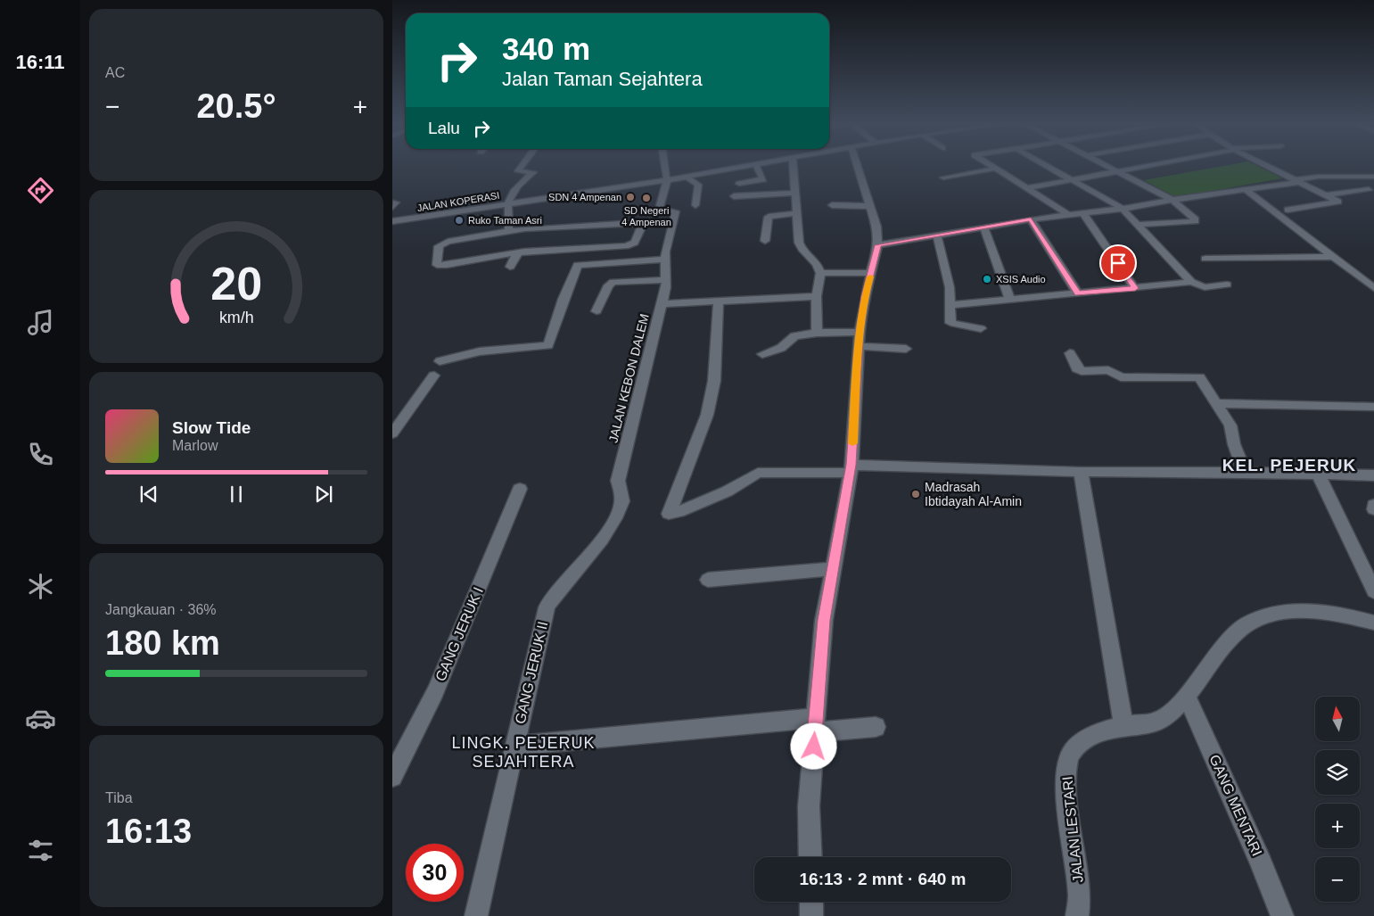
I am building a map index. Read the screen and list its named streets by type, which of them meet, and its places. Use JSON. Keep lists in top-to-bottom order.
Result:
{
  "streets": {
    "street": [
      "JALAN KOPERASI",
      "JALAN KEBON DALEM",
      "GANG JERUK I",
      "GANG JERUK II",
      "GANG MENTARI",
      "JALAN LESTARI"
    ]
  },
  "crossings": [
    ["JALAN KOPERASI", "JALAN KEBON DALEM"],
    ["JALAN KEBON DALEM", "GANG JERUK II"],
    ["GANG MENTARI", "JALAN LESTARI"]
  ],
  "districts": ["KEL. PEJERUK", "LINGK. PEJERUK SEJAHTERA"],
  "places": [
    "SDN 4 Ampenan",
    "SD Negeri 4 Ampenan",
    "Ruko Taman Asri",
    "XSIS Audio",
    "Madrasah Ibtidayah Al-Amin"
  ],
  "north": "top",
  "page": {
    "tabs": "16:11",
    "tile": [
      "AC",
      ["Jangkauan · 36%", "180 km"],
      ["Tiba", "16:13"]
    ],
    "turn": ["340 m", "Jalan Taman Sejahtera"],
    "heat": ["−", "20.5°", "+"],
    "then": "Lalu",
    "song": ["Slow Tide", "Marlow"],
    "map_buttons": ["+", "−"],
    "limit": "30",
    "trip": "16:13 · 2 mnt · 640 m",
    "gauge": ["20", "km/h"]
  }
}
